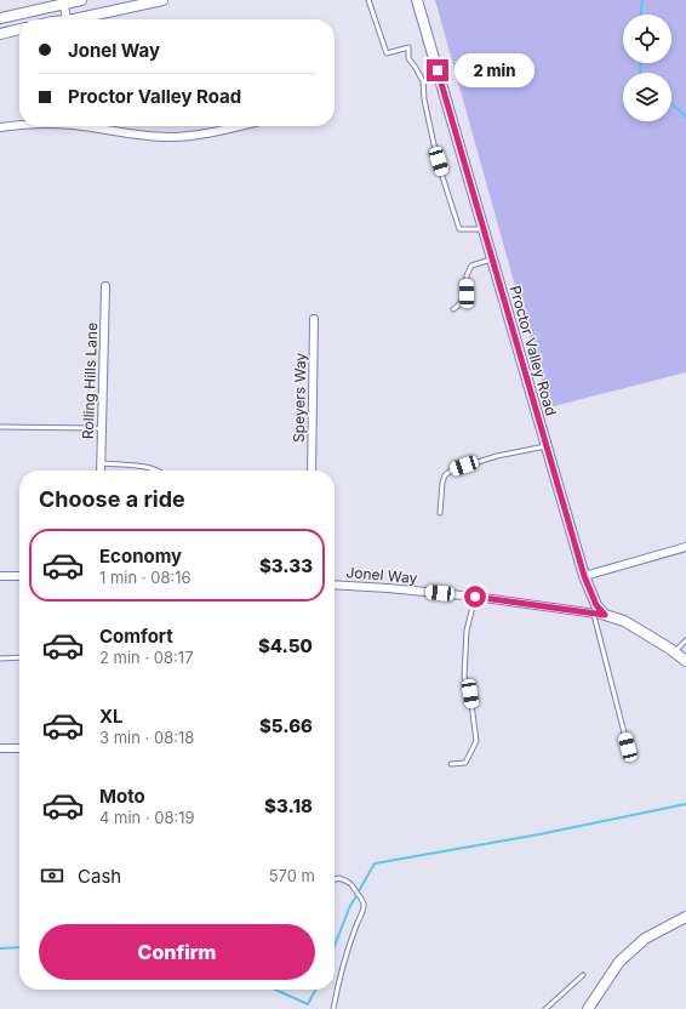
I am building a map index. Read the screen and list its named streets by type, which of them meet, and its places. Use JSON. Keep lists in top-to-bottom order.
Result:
{
  "streets": {
    "street": [
      "Proctor Valley Road",
      "Rolling Hills Lane",
      "Speyers Way",
      "Jonel Way"
    ]
  },
  "crossings": [
    ["Proctor Valley Road", "Jonel Way"]
  ],
  "page": {
    "banner": ["Jonel Way", "Proctor Valley Road"],
    "bubble": "2 min",
    "heading": "Choose a ride",
    "list": [
      {
        "name": "Economy",
        "note": "1 min · 08:16",
        "value": "$3.33"
      },
      {
        "name": "Comfort",
        "note": "2 min · 08:17",
        "value": "$4.50"
      },
      {
        "name": "XL",
        "note": "3 min · 08:18",
        "value": "$5.66"
      },
      {
        "name": "Moto",
        "note": "4 min · 08:19",
        "value": "$3.18"
      }
    ],
    "pay": ["Cash", "570 m"],
    "buttons": "Confirm"
  }
}
